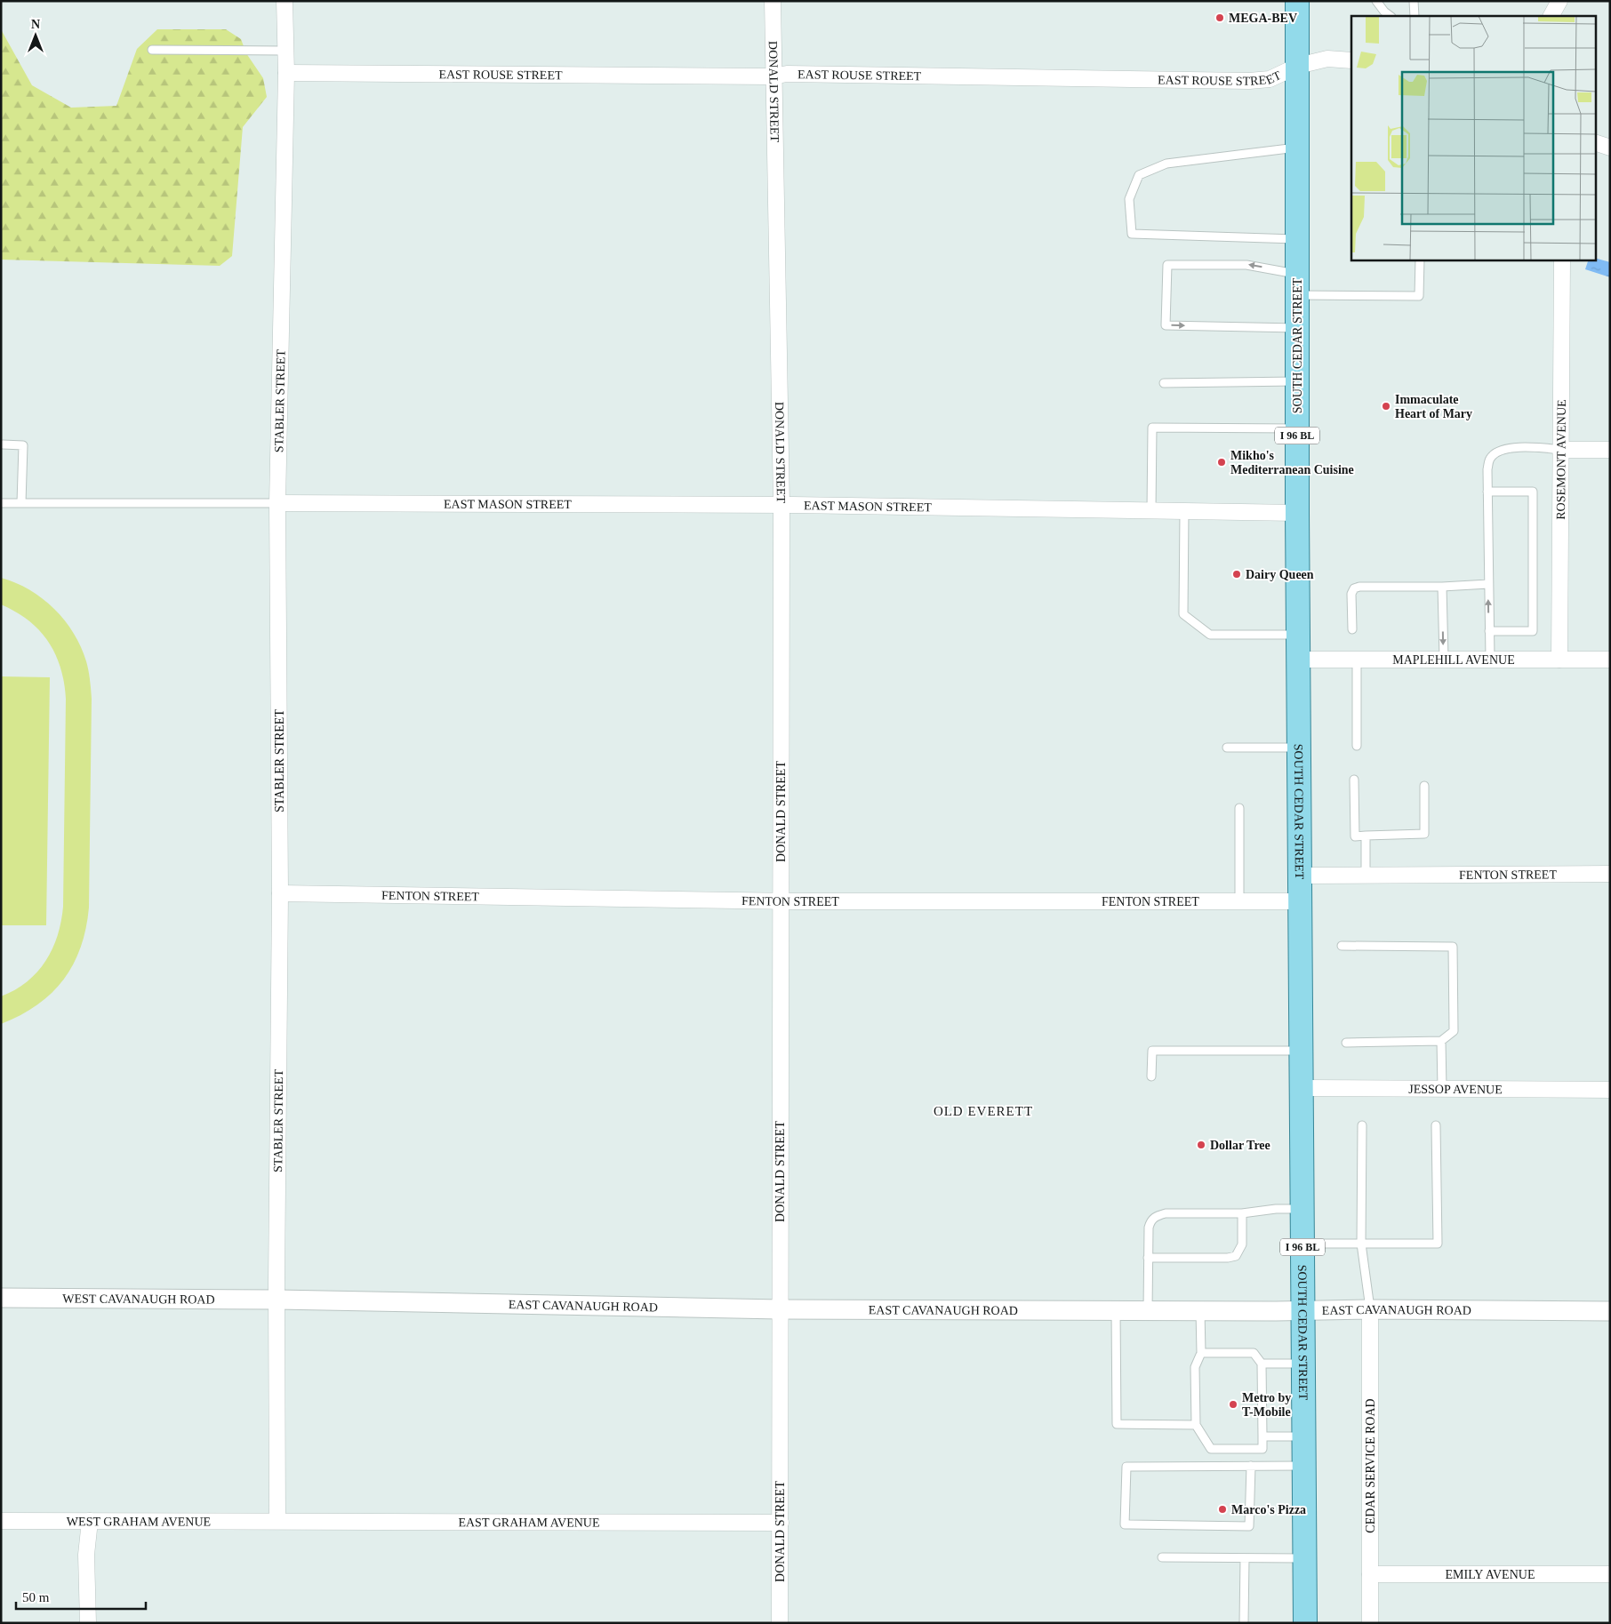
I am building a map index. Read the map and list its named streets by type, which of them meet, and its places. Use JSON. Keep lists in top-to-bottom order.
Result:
{
  "streets": {
    "main road": ["SOUTH CEDAR STREET", "I 96 BL"],
    "street": [
      "EAST ROUSE STREET",
      "DONALD STREET",
      "STABLER STREET",
      "ROSEMONT AVENUE",
      "EAST MASON STREET",
      "MAPLEHILL AVENUE",
      "FENTON STREET",
      "JESSOP AVENUE",
      "WEST CAVANAUGH ROAD",
      "EAST CAVANAUGH ROAD",
      "CEDAR SERVICE ROAD",
      "WEST GRAHAM AVENUE",
      "EAST GRAHAM AVENUE",
      "EMILY AVENUE"
    ]
  },
  "crossings": [
    ["EAST ROUSE STREET", "DONALD STREET"],
    ["EAST ROUSE STREET", "SOUTH CEDAR STREET"],
    ["EAST ROUSE STREET", "STABLER STREET"],
    ["DONALD STREET", "EAST MASON STREET"],
    ["DONALD STREET", "FENTON STREET"],
    ["DONALD STREET", "EAST CAVANAUGH ROAD"],
    ["DONALD STREET", "EAST GRAHAM AVENUE"],
    ["SOUTH CEDAR STREET", "EAST MASON STREET"],
    ["SOUTH CEDAR STREET", "MAPLEHILL AVENUE"],
    ["SOUTH CEDAR STREET", "FENTON STREET"],
    ["SOUTH CEDAR STREET", "JESSOP AVENUE"],
    ["SOUTH CEDAR STREET", "EAST CAVANAUGH ROAD"],
    ["STABLER STREET", "EAST MASON STREET"],
    ["STABLER STREET", "FENTON STREET"],
    ["STABLER STREET", "WEST CAVANAUGH ROAD"],
    ["STABLER STREET", "EAST CAVANAUGH ROAD"],
    ["STABLER STREET", "WEST GRAHAM AVENUE"],
    ["STABLER STREET", "EAST GRAHAM AVENUE"],
    ["ROSEMONT AVENUE", "MAPLEHILL AVENUE"],
    ["WEST CAVANAUGH ROAD", "EAST CAVANAUGH ROAD"],
    ["EAST CAVANAUGH ROAD", "CEDAR SERVICE ROAD"],
    ["CEDAR SERVICE ROAD", "EMILY AVENUE"],
    ["WEST GRAHAM AVENUE", "EAST GRAHAM AVENUE"]
  ],
  "districts": ["OLD EVERETT"],
  "places": [
    "MEGA-BEV",
    "Immaculate Heart of Mary",
    "Mikho's Mediterranean Cuisine",
    "Dairy Queen",
    "Dollar Tree",
    "Metro by T-Mobile",
    "Marco's Pizza"
  ],
  "scale_bar": "50 m",
  "north": "top"
}
